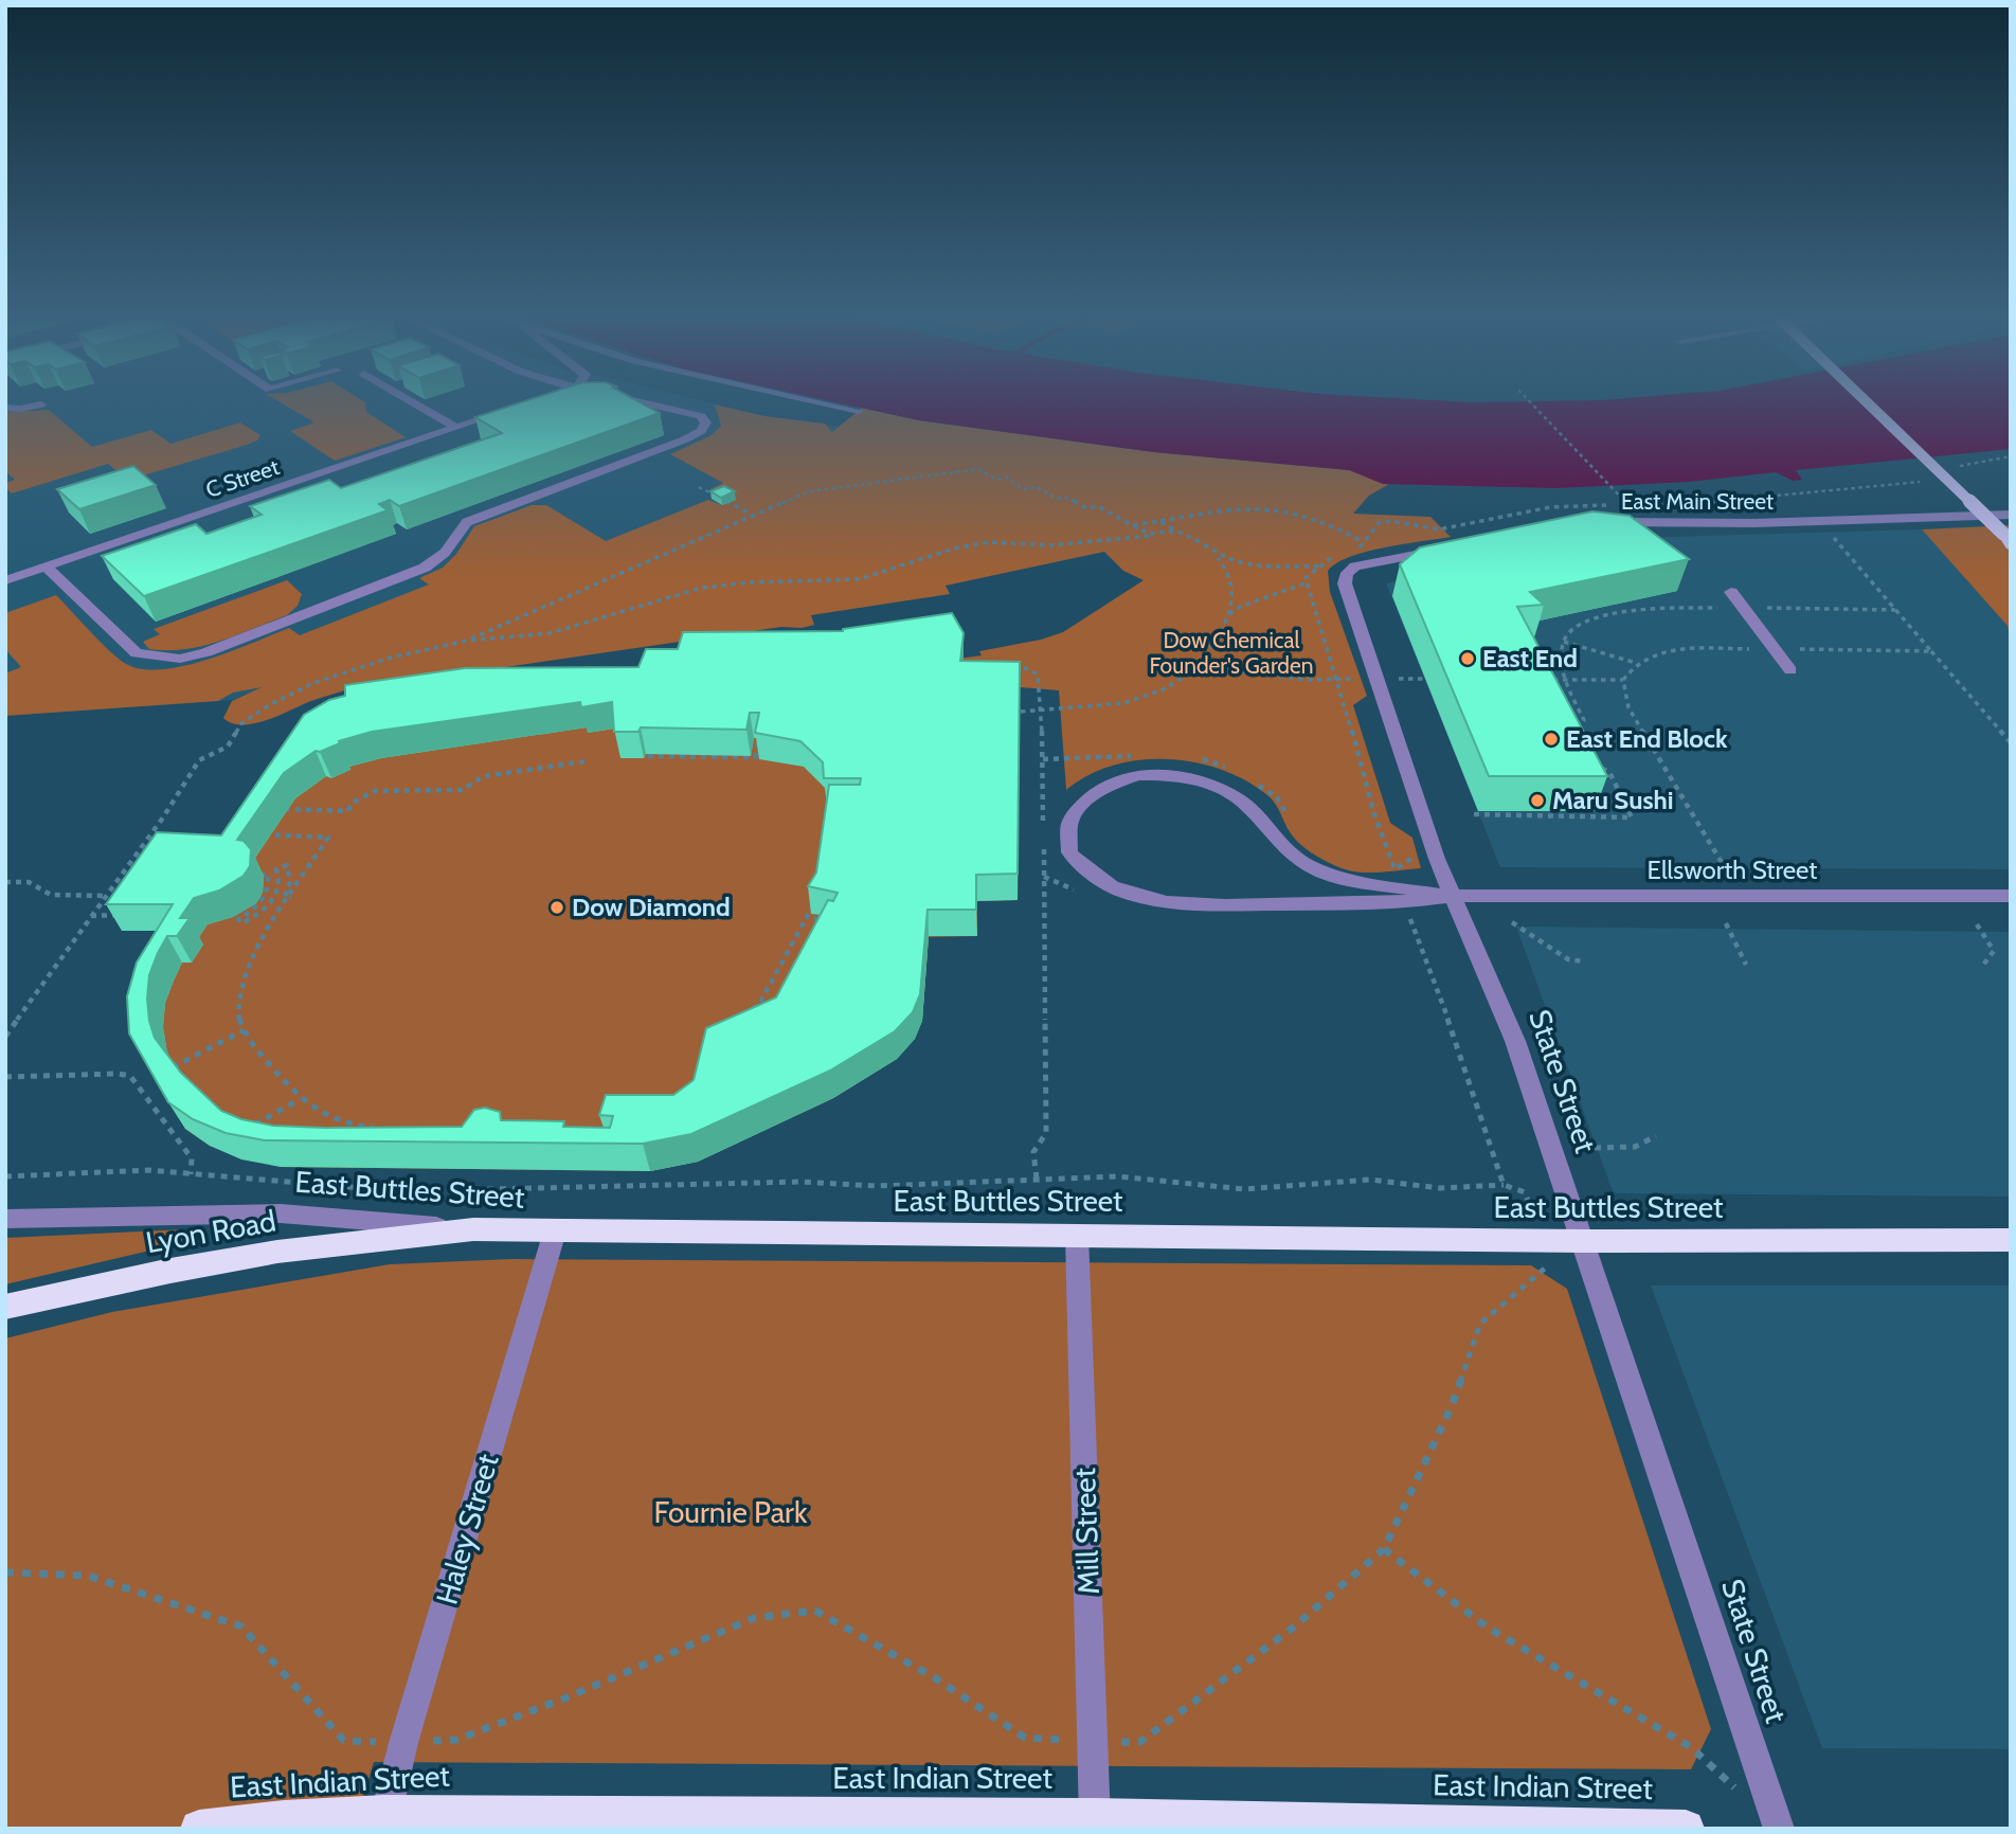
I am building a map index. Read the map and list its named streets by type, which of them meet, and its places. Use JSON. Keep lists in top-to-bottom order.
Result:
{
  "streets": {
    "highway": ["East Buttles Street", "Lyon Road", "East Indian Street"],
    "street": [
      "C Street",
      "East Main Street",
      "Ellsworth Street",
      "State Street",
      "Haley Street",
      "Mill Street"
    ]
  },
  "crossings": [
    ["Ellsworth Street", "State Street"],
    ["State Street", "East Buttles Street"],
    ["East Buttles Street", "Lyon Road"],
    ["East Buttles Street", "Haley Street"],
    ["East Buttles Street", "Mill Street"],
    ["Haley Street", "East Indian Street"],
    ["Mill Street", "East Indian Street"]
  ],
  "parks": ["Dow Chemical Founder's Garden", "Fournie Park"],
  "places": [
    "East End",
    "East End Block",
    "Maru Sushi",
    "Dow Diamond"
  ]
}
